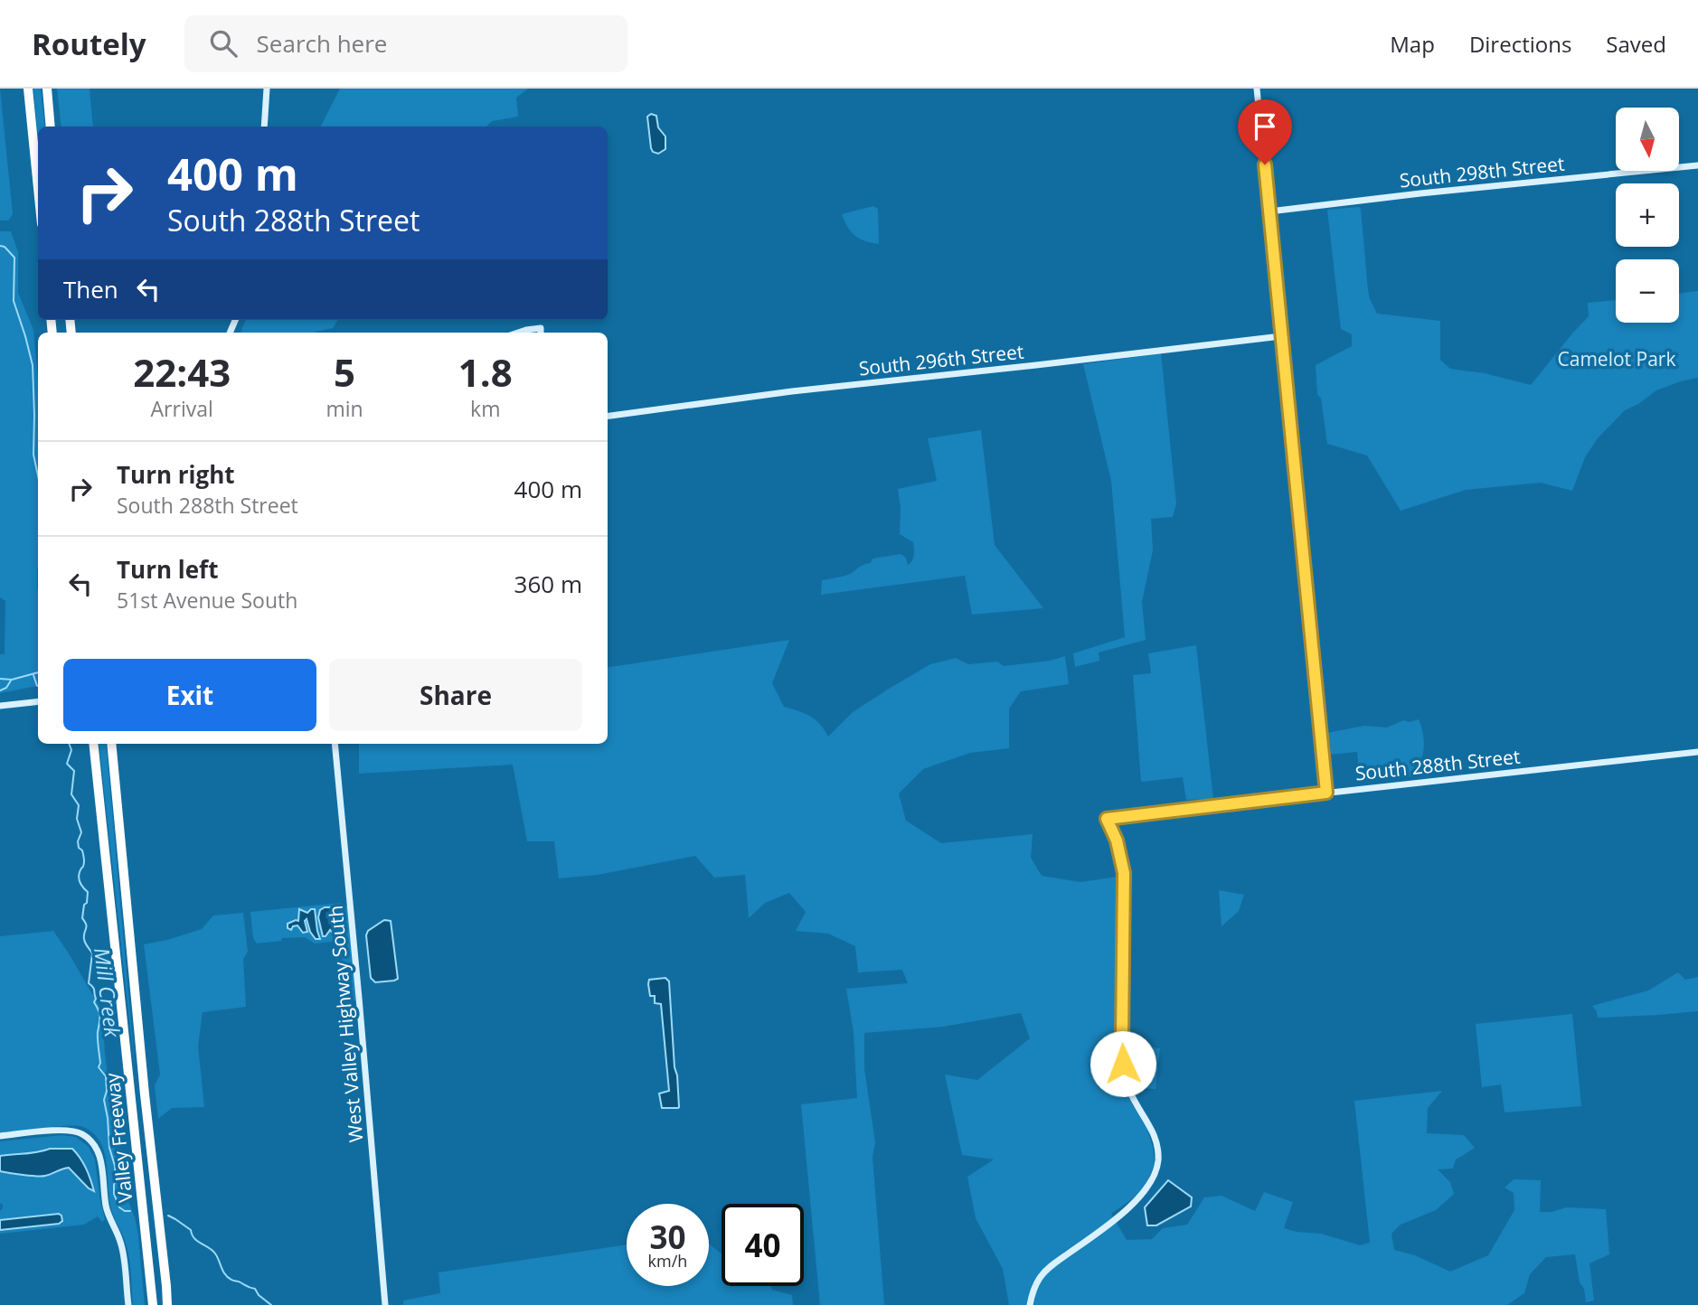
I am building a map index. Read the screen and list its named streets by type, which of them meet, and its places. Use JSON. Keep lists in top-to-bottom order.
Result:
{
  "streets": {
    "highway": ["Valley Freeway"],
    "street": [
      "South 298th Street",
      "South 296th Street",
      "South 288th Street",
      "West Valley Highway South"
    ]
  },
  "water": ["Mill Creek"],
  "parks": ["Camelot Park"],
  "north": "bottom",
  "page": {
    "header": "Routely",
    "search": "Search here",
    "nav": ["Map", "Directions", "Saved"],
    "map_buttons": ["+", "−"],
    "turn": ["400 m", "South 288th Street"],
    "then": "Then",
    "eta": [
      "22:43",
      "Arrival",
      "5",
      "min",
      "1.8",
      "km"
    ],
    "list": [
      {
        "name": "Turn right",
        "note": "South 288th Street",
        "value": "400 m"
      },
      {
        "name": "Turn left",
        "note": "51st Avenue South",
        "value": "360 m"
      }
    ],
    "buttons": ["Exit", "Share"],
    "speed": "30 km/h",
    "limit": "40"
  }
}
